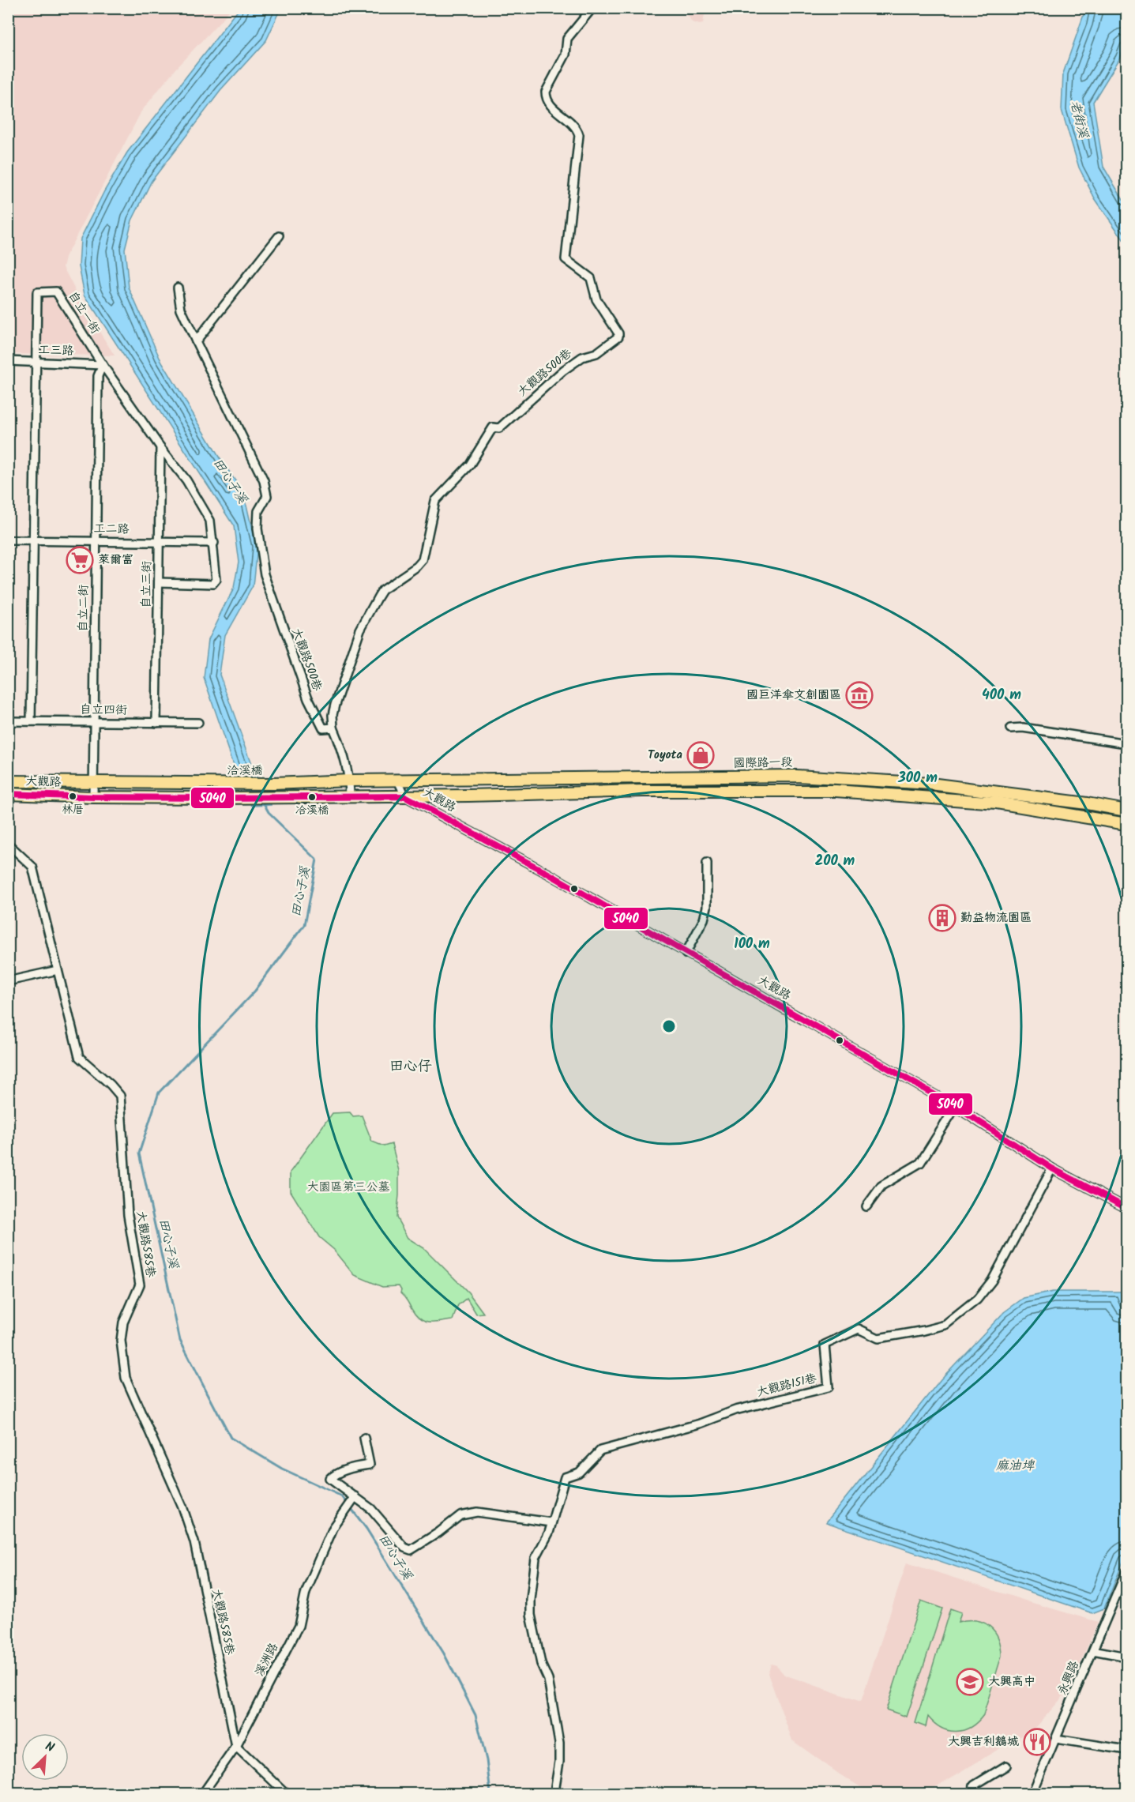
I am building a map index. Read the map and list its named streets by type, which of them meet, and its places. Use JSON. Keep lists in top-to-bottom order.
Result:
{
  "streets": {
    "main road": ["國際路一段", "洽溪橋", "大觀路"],
    "street": [
      "自立一街",
      "工三路",
      "大觀路500巷",
      "工二路",
      "自立三街",
      "自立二街",
      "自立四街",
      "大觀路585巷",
      "大觀路151巷",
      "溪洲路",
      "永興路"
    ]
  },
  "crossings": [
    ["自立一街", "工三路"],
    ["自立一街", "工二路"],
    ["自立一街", "自立二街"],
    ["自立一街", "自立四街"],
    ["工三路", "自立二街"],
    ["大觀路500巷", "洽溪橋"],
    ["大觀路500巷", "大觀路"],
    ["工二路", "自立三街"],
    ["工二路", "自立二街"],
    ["自立三街", "自立四街"],
    ["自立二街", "自立四街"],
    ["自立二街", "大觀路"],
    ["國際路一段", "大觀路"],
    ["洽溪橋", "大觀路"],
    ["大觀路", "大觀路151巷"],
    ["大觀路585巷", "溪洲路"]
  ],
  "districts": ["田心仔"],
  "water": ["老街溪", "田心子溪", "麻油埤"],
  "parks": ["大園區第三公墓"],
  "places": {
    "supermarket": ["萊爾富"],
    "museum": ["國巨洋傘文創園區"],
    "shop": ["Toyota"],
    "other": ["林厝", "冾溪橋"],
    "building": ["勤益物流園區"],
    "school or university": ["大興高中"],
    "restaurant": ["大興吉利鵝城"]
  },
  "lines": ["transit line 5040"],
  "north": "top right",
  "rings": [
    "400 m",
    "300 m",
    "200 m",
    "100 m"
  ]
}
